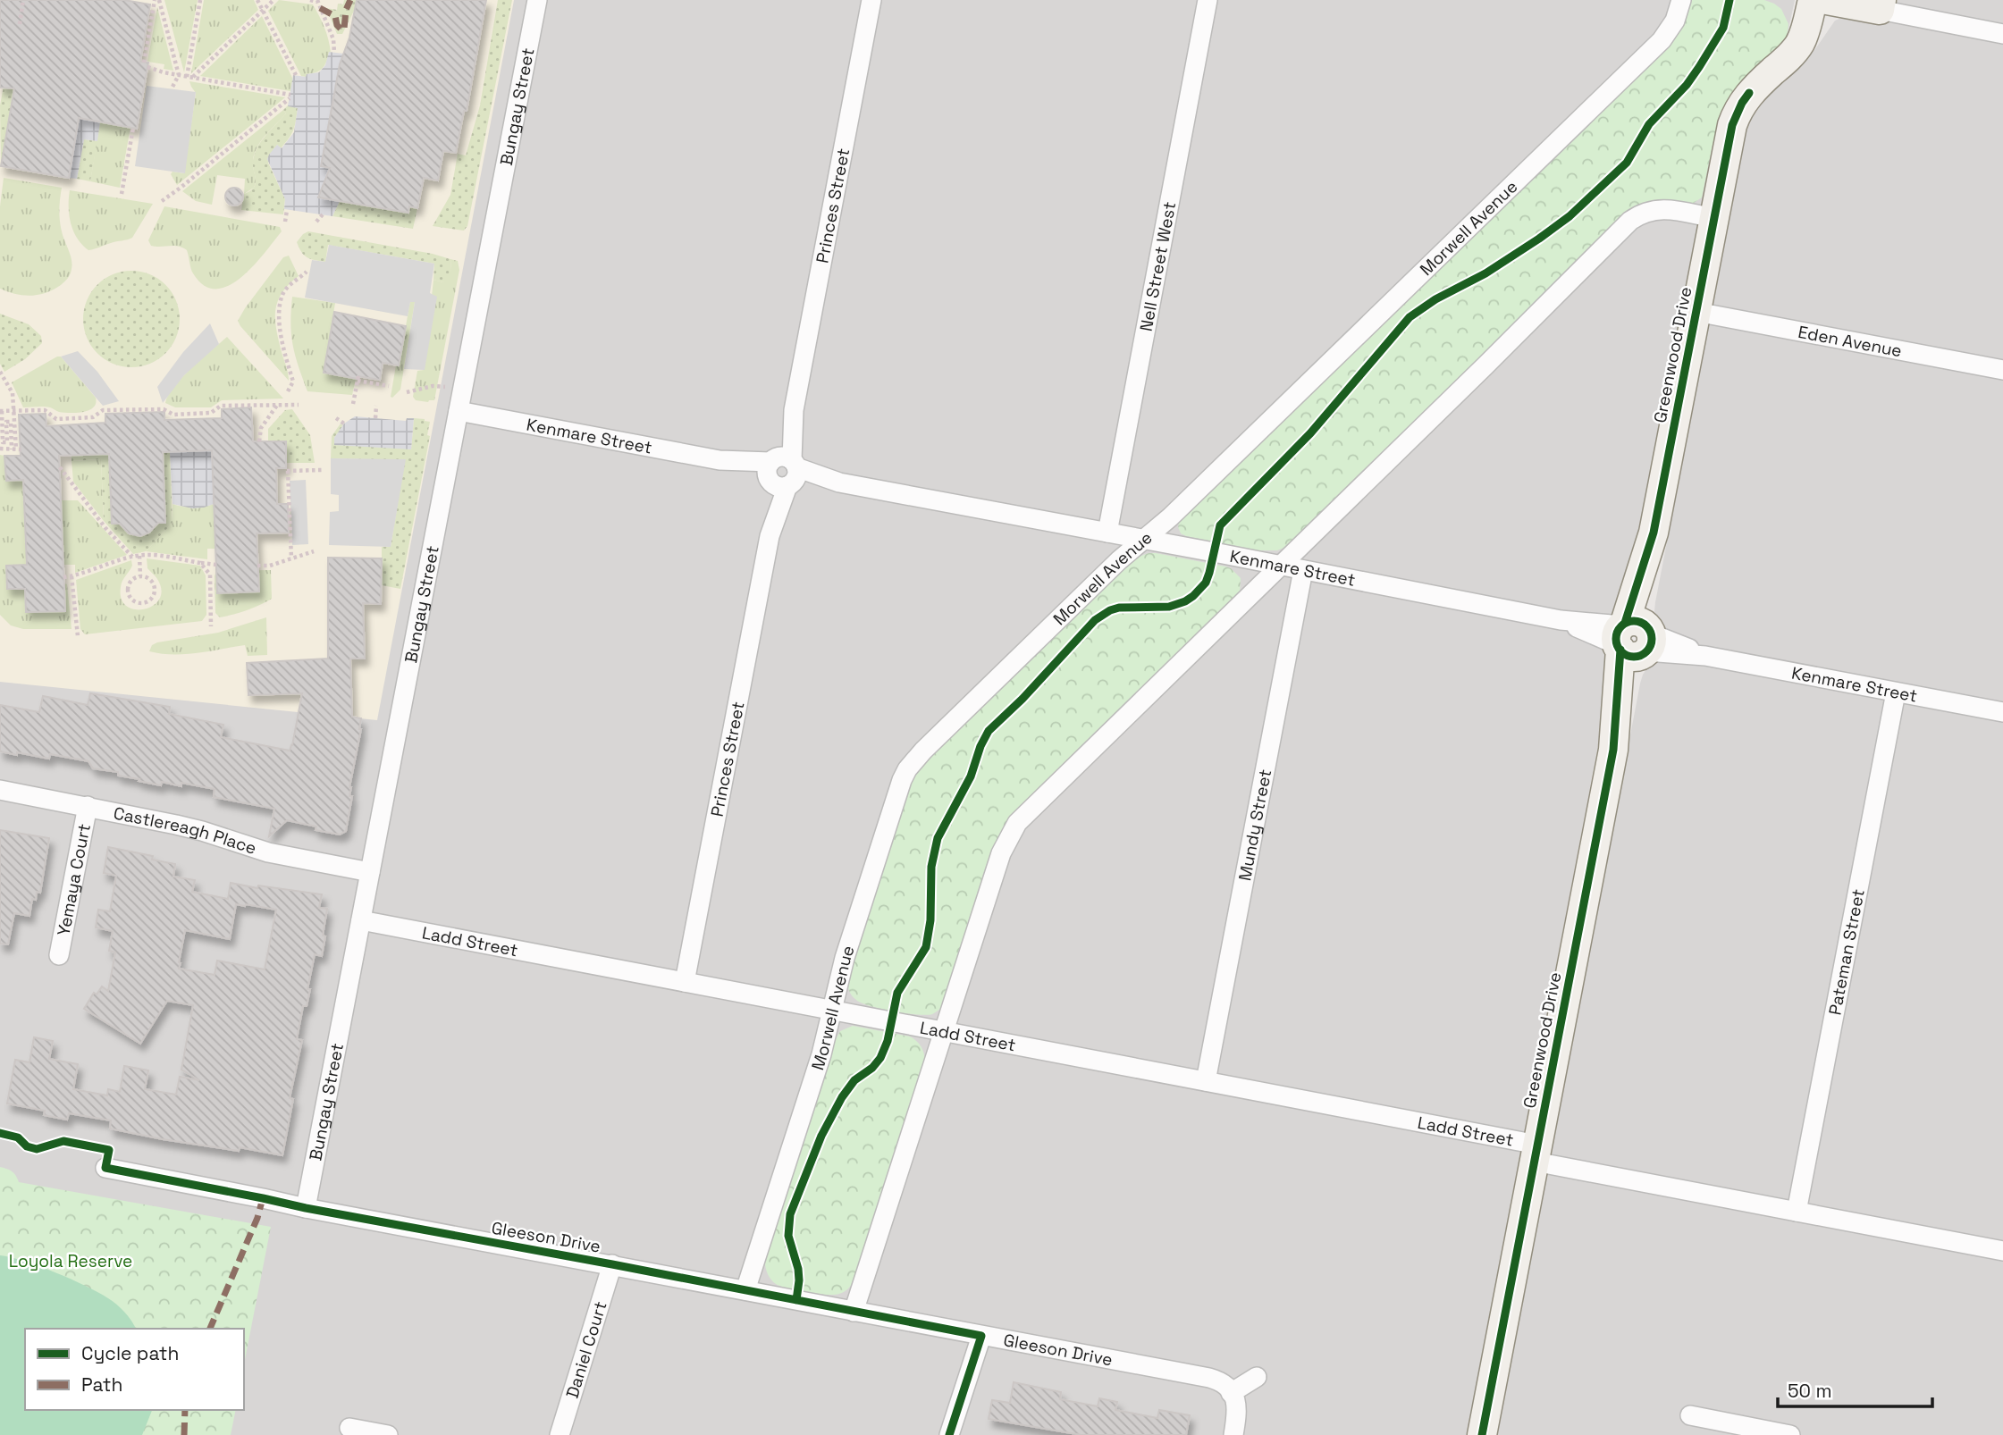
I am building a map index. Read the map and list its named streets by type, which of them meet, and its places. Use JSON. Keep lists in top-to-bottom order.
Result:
{
  "streets": {
    "street": [
      "Bungay Street",
      "Princes Street",
      "Morwell Avenue",
      "Nell Street West",
      "Eden Avenue",
      "Greenwood Drive",
      "Kenmare Street",
      "Mundy Street",
      "Castlereagh Place",
      "Yemaya Court",
      "Ladd Street",
      "Pateman Street",
      "Gleeson Drive",
      "Daniel Court"
    ]
  },
  "crossings": [
    ["Bungay Street", "Kenmare Street"],
    ["Bungay Street", "Castlereagh Place"],
    ["Bungay Street", "Ladd Street"],
    ["Bungay Street", "Gleeson Drive"],
    ["Princes Street", "Kenmare Street"],
    ["Princes Street", "Ladd Street"],
    ["Morwell Avenue", "Kenmare Street"],
    ["Morwell Avenue", "Ladd Street"],
    ["Morwell Avenue", "Gleeson Drive"],
    ["Nell Street West", "Kenmare Street"],
    ["Eden Avenue", "Greenwood Drive"],
    ["Greenwood Drive", "Kenmare Street"],
    ["Greenwood Drive", "Ladd Street"],
    ["Kenmare Street", "Mundy Street"],
    ["Kenmare Street", "Pateman Street"],
    ["Mundy Street", "Ladd Street"],
    ["Castlereagh Place", "Yemaya Court"],
    ["Ladd Street", "Pateman Street"],
    ["Gleeson Drive", "Daniel Court"]
  ],
  "parks": ["Loyola Reserve"],
  "legend": ["Cycle path", "Path"],
  "scale_bar": "50 m"
}
